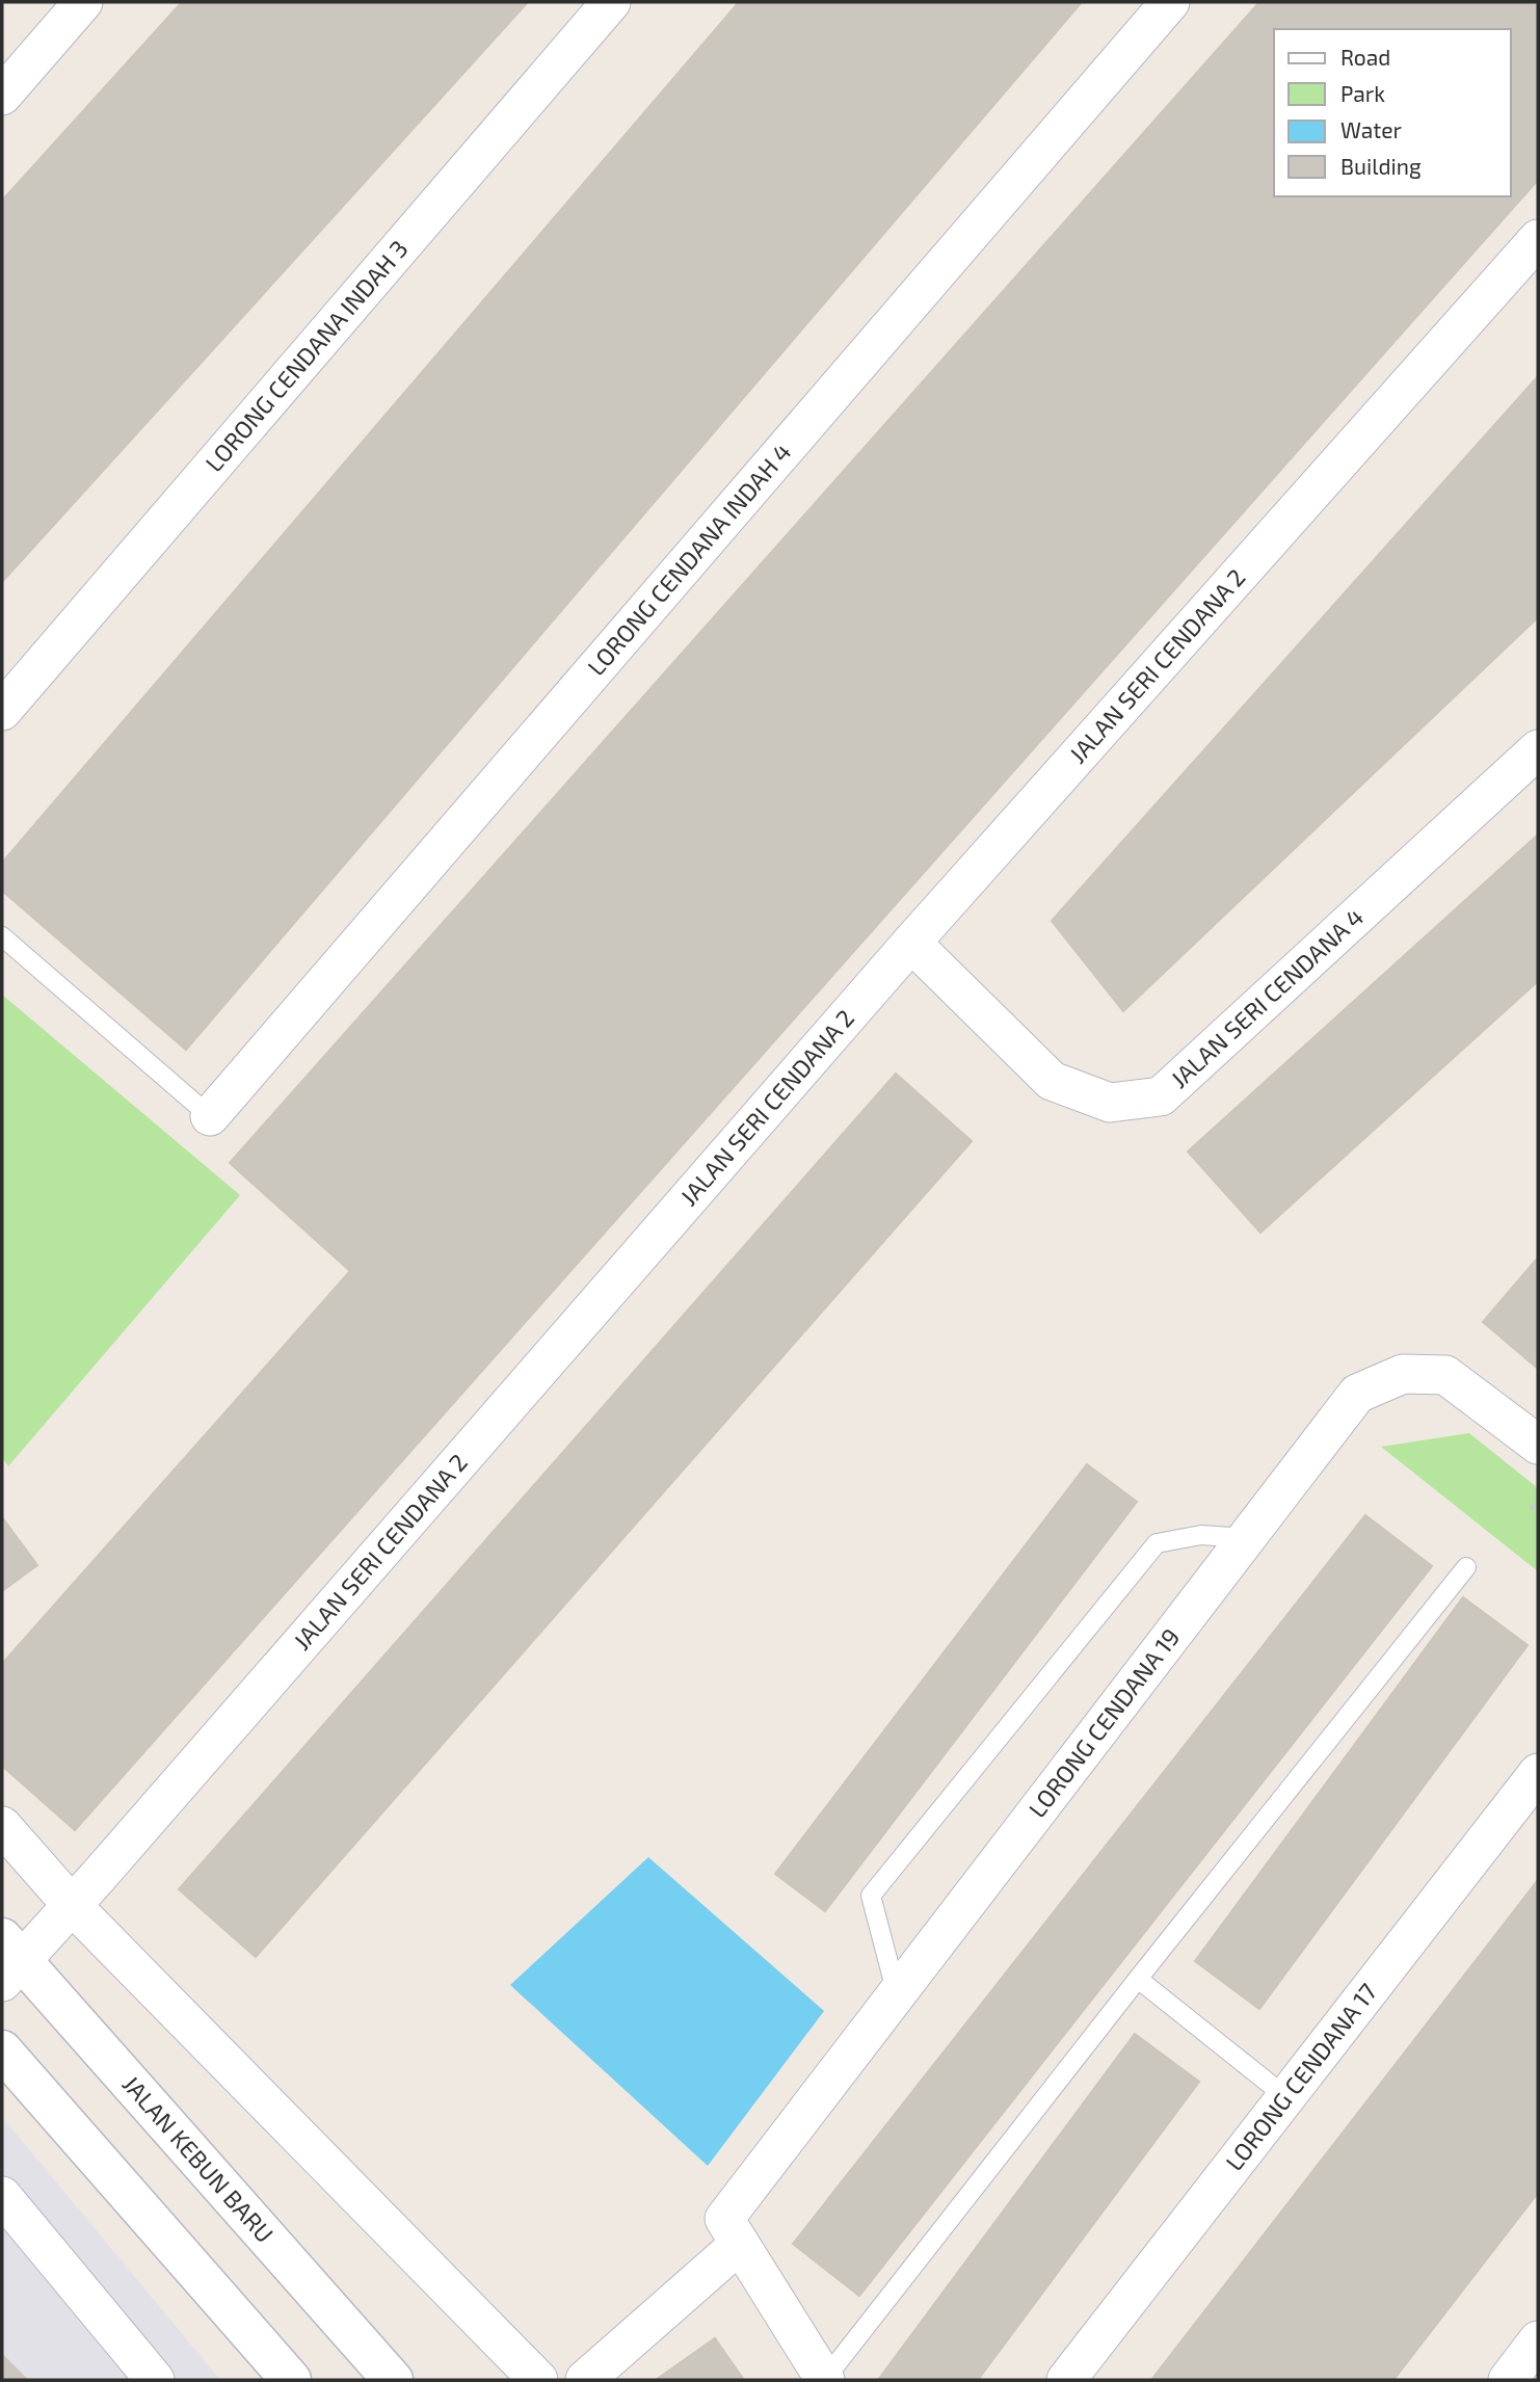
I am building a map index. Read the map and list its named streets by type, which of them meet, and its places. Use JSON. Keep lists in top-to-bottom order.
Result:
{
  "streets": {
    "street": [
      "LORONG CENDANA INDAH 3",
      "LORONG CENDANA INDAH 4",
      "JALAN SERI CENDANA 2",
      "JALAN SERI CENDANA 4",
      "LORONG CENDANA 19",
      "LORONG CENDANA 17",
      "JALAN KEBUN BARU"
    ]
  },
  "crossings": [
    ["JALAN SERI CENDANA 2", "JALAN SERI CENDANA 4"],
    ["JALAN SERI CENDANA 2", "JALAN KEBUN BARU"]
  ],
  "legend": [
    "Road",
    "Park",
    "Water",
    "Building"
  ]
}
